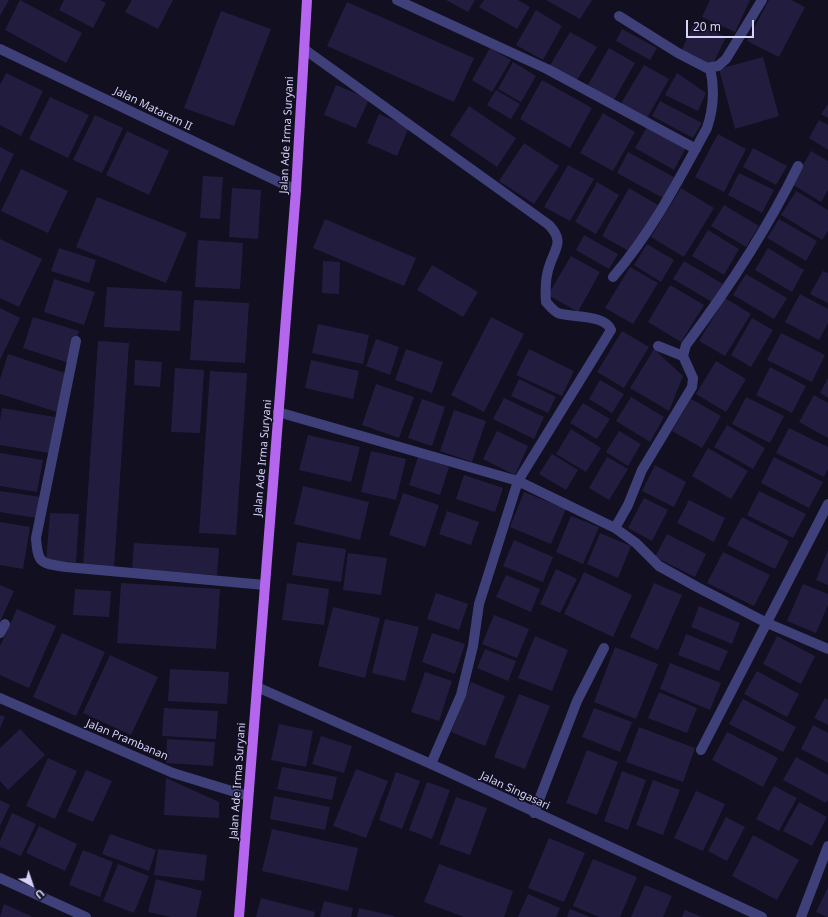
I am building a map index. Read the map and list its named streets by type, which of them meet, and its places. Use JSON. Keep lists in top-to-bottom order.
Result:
{
  "streets": {
    "main road": ["Jalan Ade Irma Suryani"],
    "street": ["Jalan Mataram II", "Jalan Prambanan", "Jalan Singasari"]
  },
  "crossings": [
    ["Jalan Mataram II", "Jalan Ade Irma Suryani"],
    ["Jalan Ade Irma Suryani", "Jalan Prambanan"],
    ["Jalan Ade Irma Suryani", "Jalan Singasari"]
  ],
  "scale_bar": "20 m",
  "north": "bottom right"
}
